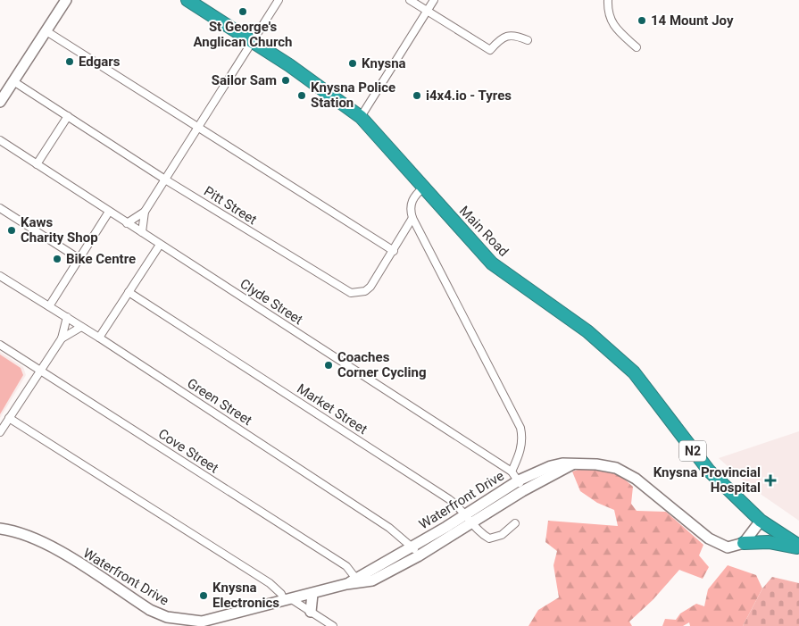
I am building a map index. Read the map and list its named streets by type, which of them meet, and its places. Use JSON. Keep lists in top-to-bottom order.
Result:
{
  "streets": {
    "highway": ["Main Road", "N2"],
    "street": [
      "Pitt Street",
      "Clyde Street",
      "Green Street",
      "Market Street",
      "Cove Street",
      "Waterfront Drive"
    ]
  },
  "crossings": [
    ["Main Road", "N2"],
    ["Clyde Street", "Waterfront Drive"],
    ["Green Street", "Waterfront Drive"],
    ["Market Street", "Waterfront Drive"],
    ["Cove Street", "Waterfront Drive"]
  ],
  "places": {
    "other": [
      "St George's Anglican Church",
      "14 Mount Joy",
      "Edgars",
      "Knysna",
      "Sailor Sam",
      "Knysna Police Station",
      "i4x4.io - Tyres",
      "Kaws Charity Shop",
      "Bike Centre",
      "Coaches Corner Cycling",
      "Knysna Electronics"
    ],
    "health": ["Knysna Provincial Hospital"]
  }
}
